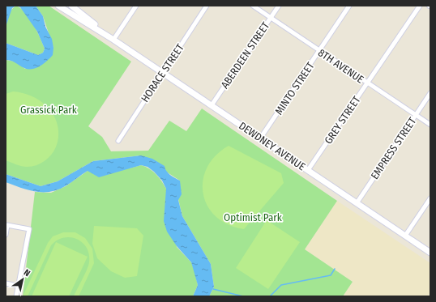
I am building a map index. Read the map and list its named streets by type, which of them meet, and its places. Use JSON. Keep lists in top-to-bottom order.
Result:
{
  "streets": {
    "main road": ["DEWDNEY AVENUE"],
    "street": [
      "ABERDEEN STREET",
      "8TH AVENUE",
      "HORACE STREET",
      "MINTO STREET",
      "GREY STREET",
      "EMPRESS STREET"
    ]
  },
  "crossings": [
    ["ABERDEEN STREET", "8TH AVENUE"],
    ["ABERDEEN STREET", "DEWDNEY AVENUE"],
    ["8TH AVENUE", "MINTO STREET"],
    ["8TH AVENUE", "GREY STREET"],
    ["8TH AVENUE", "EMPRESS STREET"],
    ["HORACE STREET", "DEWDNEY AVENUE"],
    ["MINTO STREET", "DEWDNEY AVENUE"],
    ["GREY STREET", "DEWDNEY AVENUE"],
    ["DEWDNEY AVENUE", "EMPRESS STREET"]
  ],
  "parks": ["Grassick Park", "Optimist Park"],
  "north": "top right"
}
